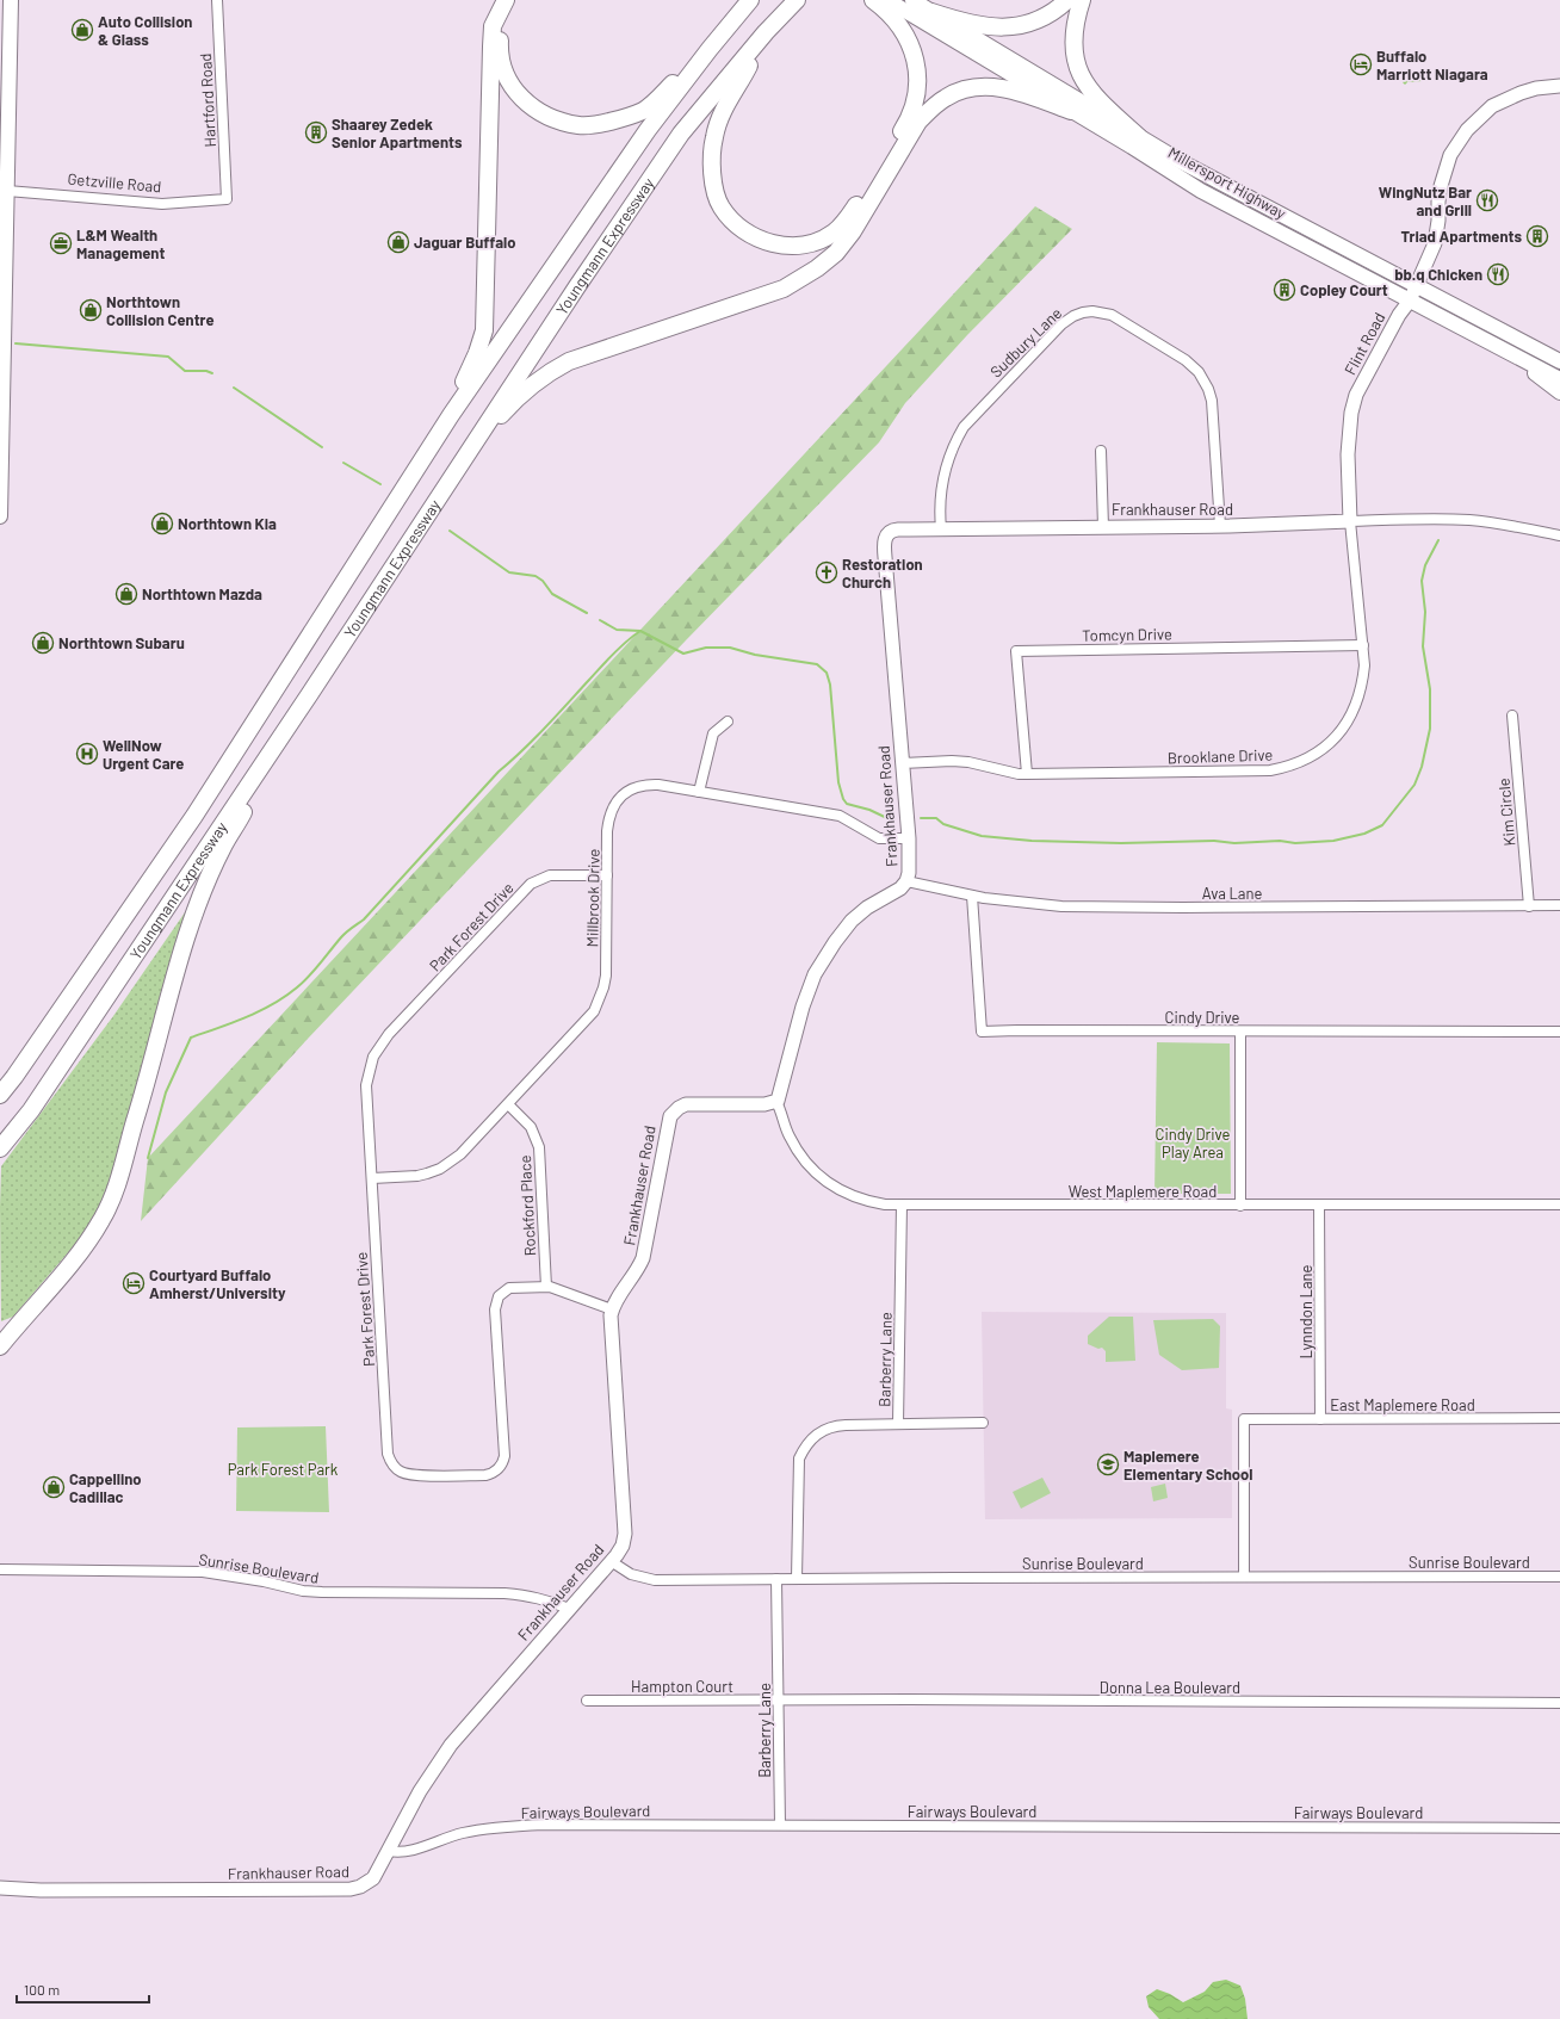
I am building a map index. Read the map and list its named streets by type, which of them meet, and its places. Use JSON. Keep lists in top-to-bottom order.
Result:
{
  "streets": {
    "highway": ["Youngmann Expressway"],
    "main road": ["Millersport Highway"],
    "street": [
      "Hartford Road",
      "Getzville Road",
      "Sudbury Lane",
      "Flint Road",
      "Frankhauser Road",
      "Tomcyn Drive",
      "Brooklane Drive",
      "Kim Circle",
      "Ava Lane",
      "Millbrook Drive",
      "Park Forest Drive",
      "Cindy Drive",
      "West Maplemere Road",
      "Rockford Place",
      "Lynndon Lane",
      "Barberry Lane",
      "East Maplemere Road",
      "Sunrise Boulevard",
      "Hampton Court",
      "Donna Lea Boulevard",
      "Fairways Boulevard"
    ]
  },
  "crossings": [
    ["Hartford Road", "Getzville Road"],
    ["Millersport Highway", "Flint Road"],
    ["Sudbury Lane", "Frankhauser Road"],
    ["Flint Road", "Frankhauser Road"],
    ["Flint Road", "Brooklane Drive"],
    ["Frankhauser Road", "Brooklane Drive"],
    ["Frankhauser Road", "Ava Lane"],
    ["Frankhauser Road", "Millbrook Drive"],
    ["Frankhauser Road", "Park Forest Drive"],
    ["Frankhauser Road", "West Maplemere Road"],
    ["Frankhauser Road", "Sunrise Boulevard"],
    ["Frankhauser Road", "Fairways Boulevard"],
    ["Tomcyn Drive", "Brooklane Drive"],
    ["Kim Circle", "Ava Lane"],
    ["Ava Lane", "Cindy Drive"],
    ["Millbrook Drive", "Park Forest Drive"],
    ["Millbrook Drive", "Rockford Place"],
    ["Park Forest Drive", "Rockford Place"],
    ["West Maplemere Road", "Lynndon Lane"],
    ["West Maplemere Road", "Barberry Lane"],
    ["Lynndon Lane", "East Maplemere Road"],
    ["Barberry Lane", "Sunrise Boulevard"],
    ["Barberry Lane", "Hampton Court"],
    ["Barberry Lane", "Donna Lea Boulevard"],
    ["Barberry Lane", "Fairways Boulevard"],
    ["East Maplemere Road", "Sunrise Boulevard"],
    ["Hampton Court", "Donna Lea Boulevard"]
  ],
  "parks": ["Cindy Drive Play Area", "Park Forest Park"],
  "places": {
    "shop": [
      "Auto Collision & Glass",
      "Jaguar Buffalo",
      "Northtown Collision Centre",
      "Northtown Kia",
      "Northtown Mazda",
      "Northtown Subaru",
      "Cappellino Cadillac"
    ],
    "hotel": ["Buffalo Marriott Niagara", "Courtyard Buffalo Amherst/University"],
    "building": ["Shaarey Zedek Senior Apartments", "Triad Apartments", "Copley Court"],
    "restaurant": ["WingNutz Bar and Grill", "bb.q Chicken"],
    "office": ["L&M Wealth Management"],
    "church": ["Restoration Church"],
    "hospital": ["WellNow Urgent Care"],
    "school or university": ["Maplemere Elementary School"]
  },
  "scale_bar": "100 m"
}
